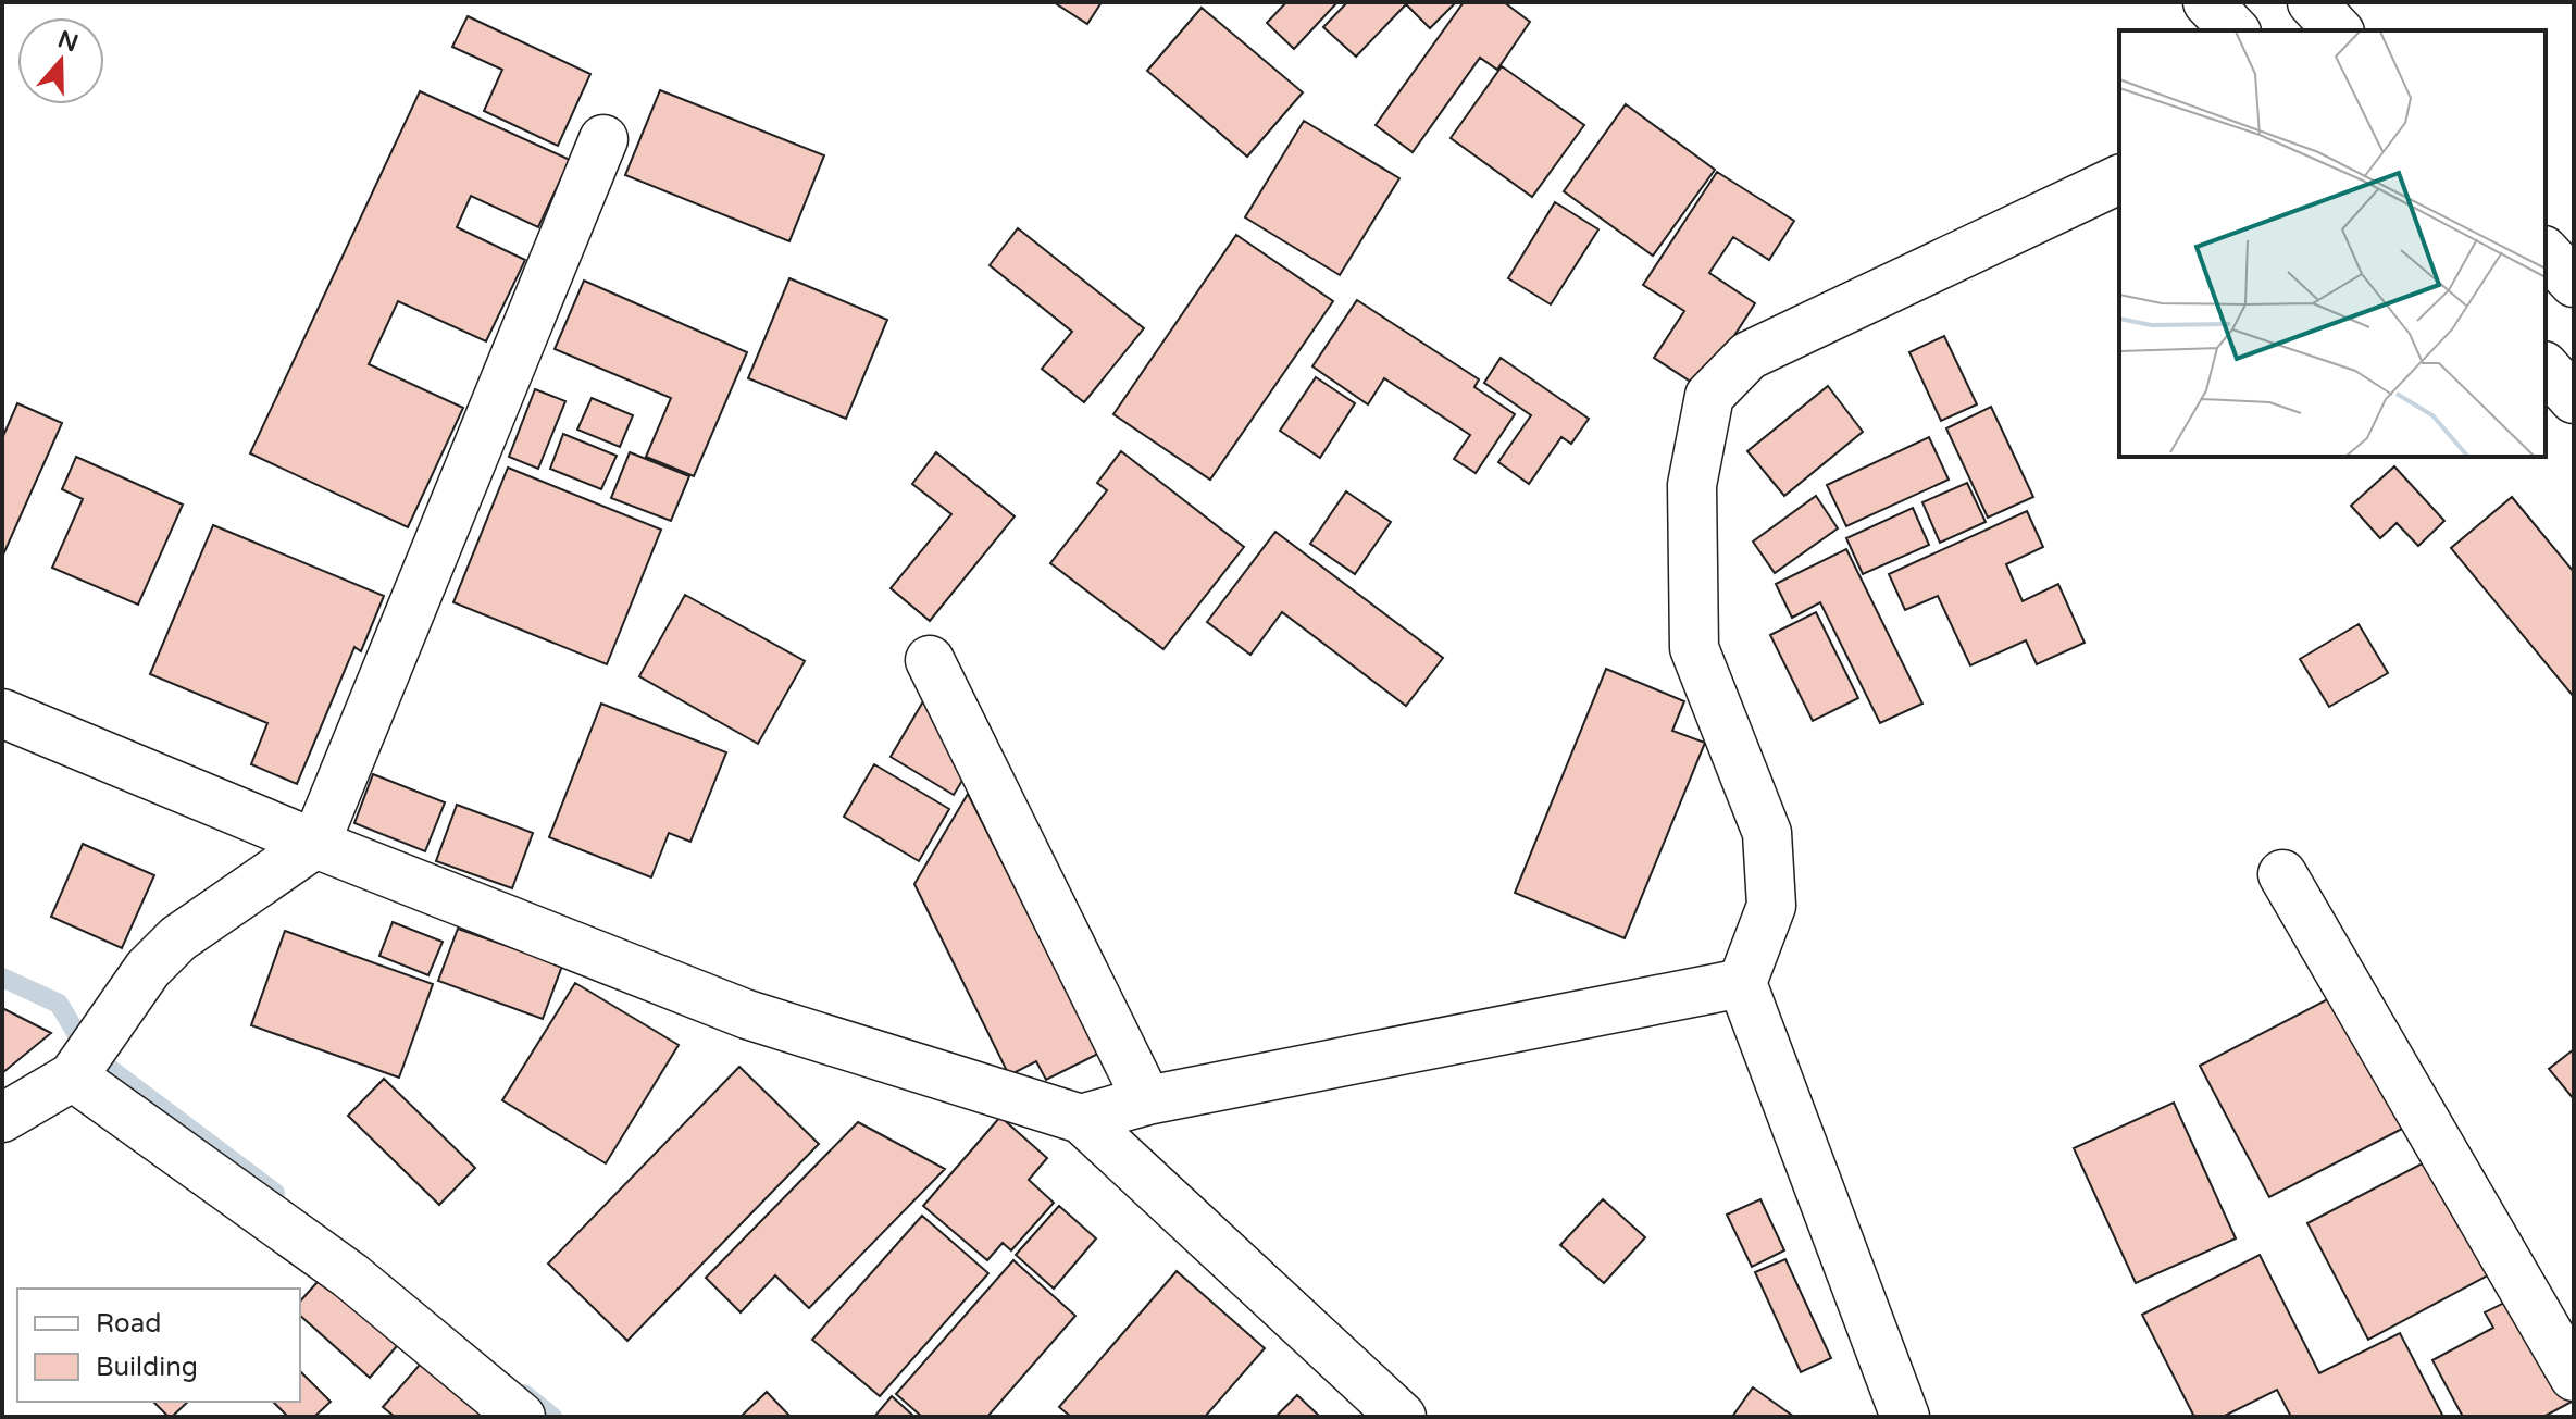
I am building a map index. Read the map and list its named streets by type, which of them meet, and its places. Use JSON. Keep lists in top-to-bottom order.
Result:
{
  "legend": ["Road", "Building"],
  "north": "top"
}
